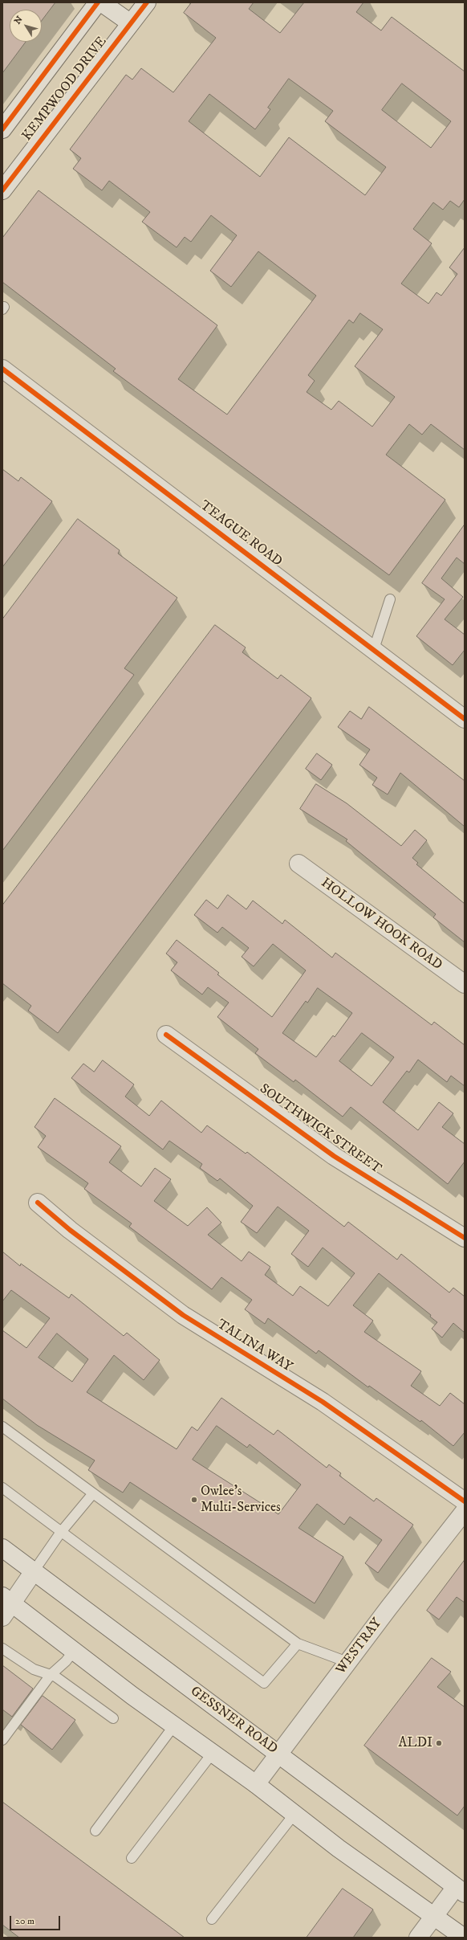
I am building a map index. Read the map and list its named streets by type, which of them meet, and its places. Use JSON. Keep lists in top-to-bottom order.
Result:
{
  "streets": {
    "street": [
      "KEMPWOOD DRIVE",
      "TEAGUE ROAD",
      "HOLLOW HOOK ROAD",
      "SOUTHWICK STREET",
      "TALINA WAY",
      "WESTRAY",
      "GESSNER ROAD"
    ]
  },
  "crossings": [
    ["WESTRAY", "GESSNER ROAD"]
  ],
  "places": ["Owlee's Multi-Services", "ALDI"],
  "scale_bar": "20 m",
  "north": "top left"
}
